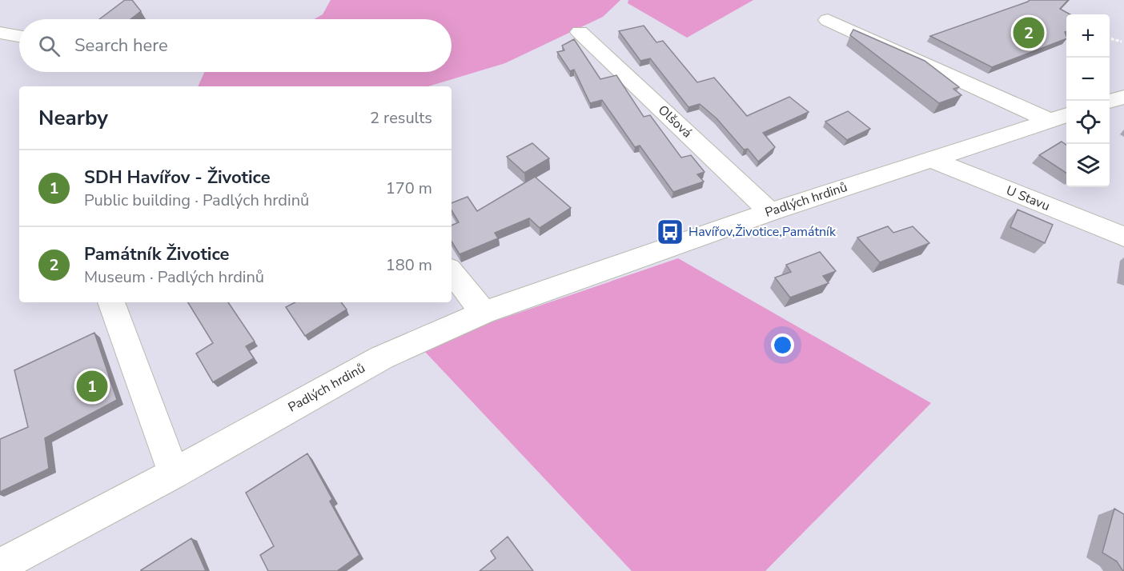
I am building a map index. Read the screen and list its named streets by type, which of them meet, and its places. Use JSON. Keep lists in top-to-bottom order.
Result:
{
  "streets": {
    "street": ["Olšová", "U Stavu", "Padlých hrdinů"]
  },
  "crossings": [
    ["Olšová", "Padlých hrdinů"],
    ["U Stavu", "Padlých hrdinů"]
  ],
  "places": {
    "bus stop": ["Havířov,Životice,Památník"]
  },
  "page": {
    "map_buttons": ["+", "−"],
    "pins": ["2", "1"],
    "search": "Search here",
    "heading": ["Nearby", "2 results"],
    "list": [
      {
        "mark": "1",
        "name": "SDH Havířov - Životice",
        "note": "Public building · Padlých hrdinů",
        "value": "170 m"
      },
      {
        "mark": "2",
        "name": "Památník Životice",
        "note": "Museum · Padlých hrdinů",
        "value": "180 m"
      }
    ]
  }
}
